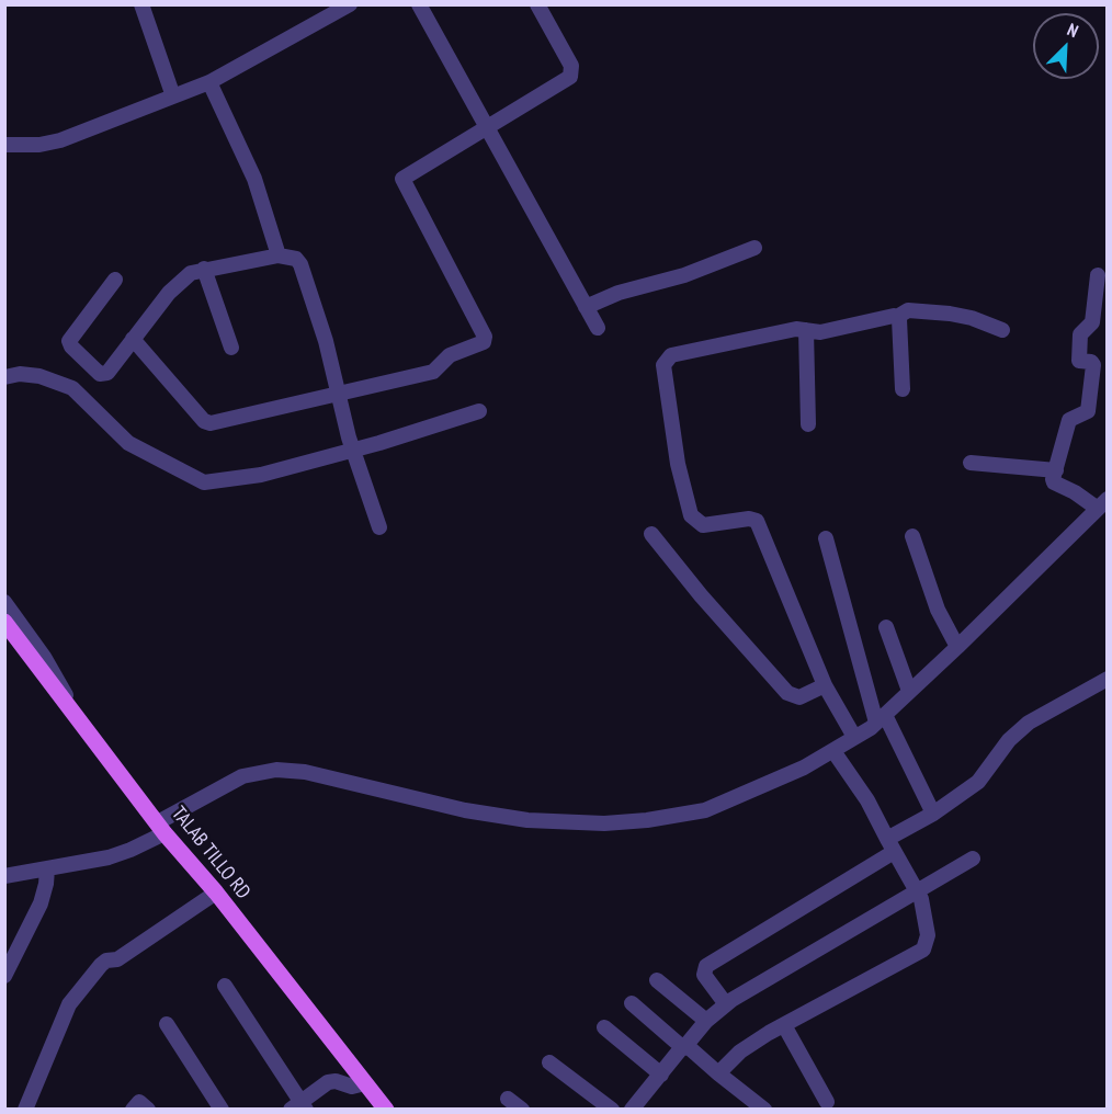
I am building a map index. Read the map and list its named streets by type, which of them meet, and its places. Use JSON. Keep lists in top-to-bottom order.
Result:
{
  "streets": {
    "main road": ["TALAB TILLO RD"]
  },
  "north": "top right"
}
